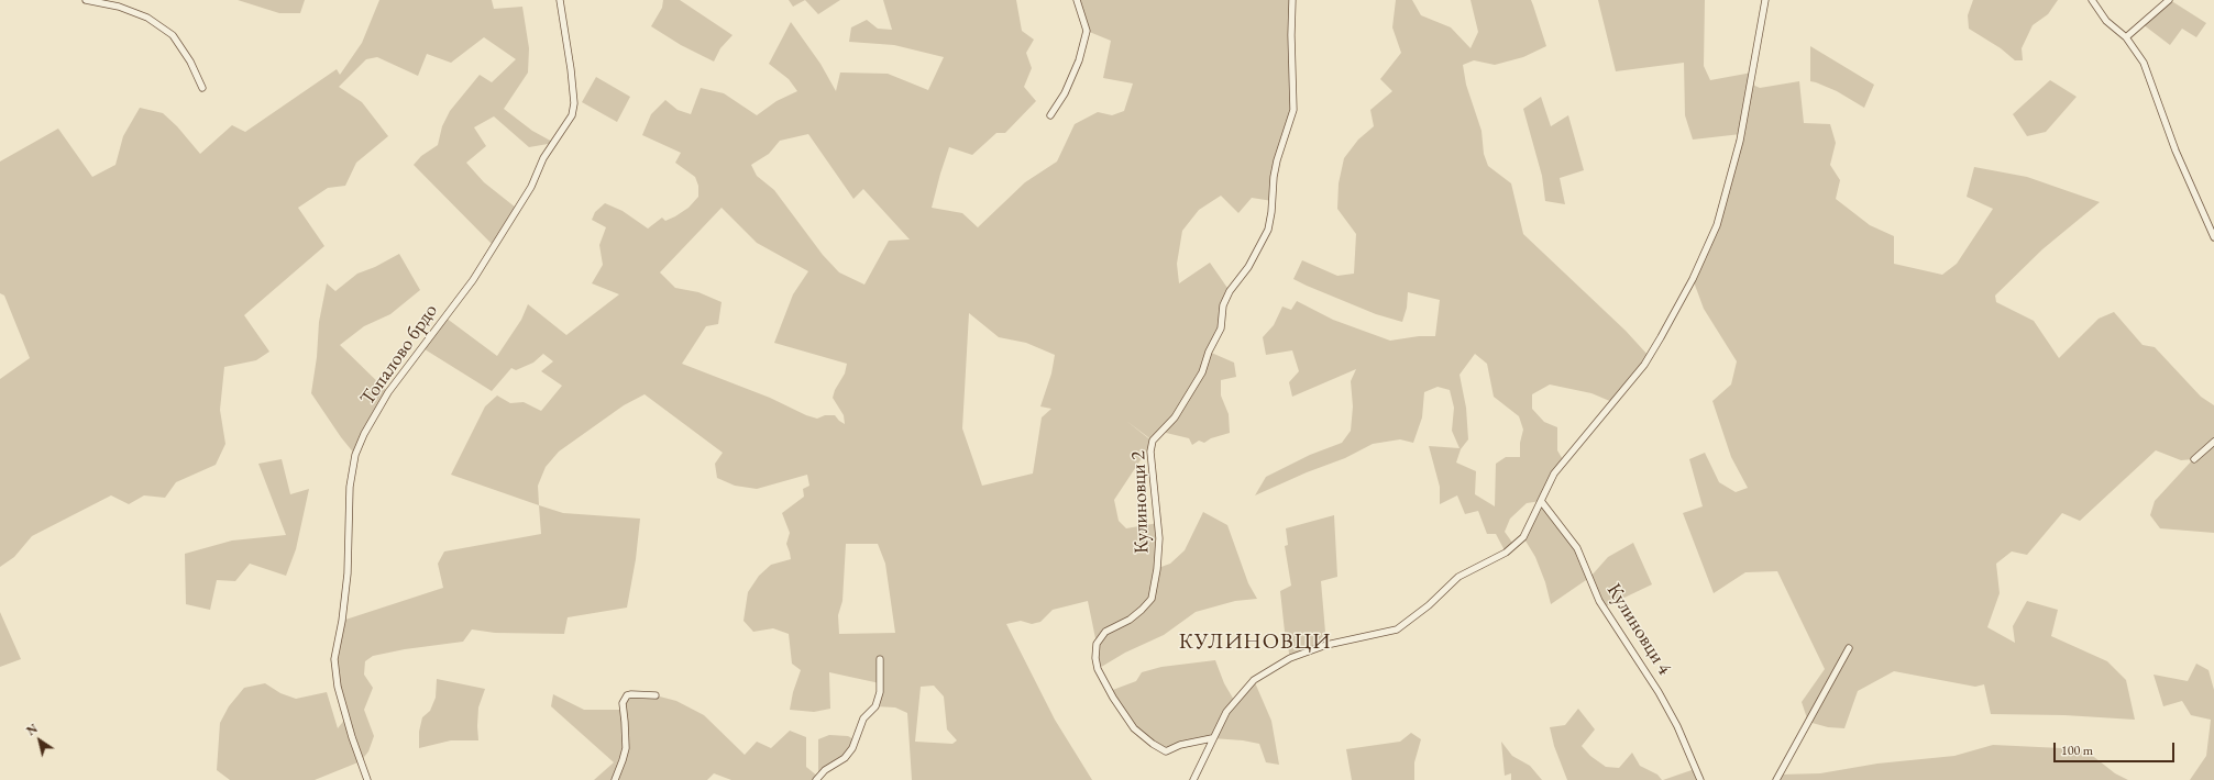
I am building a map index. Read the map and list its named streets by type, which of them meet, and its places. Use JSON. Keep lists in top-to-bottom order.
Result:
{
  "streets": {
    "street": ["Топалово брдо", "Кулиновци 2", "Кулиновци 4"]
  },
  "districts": ["КУЛИНОВЦИ"],
  "scale_bar": "100 m",
  "north": "top left"
}
